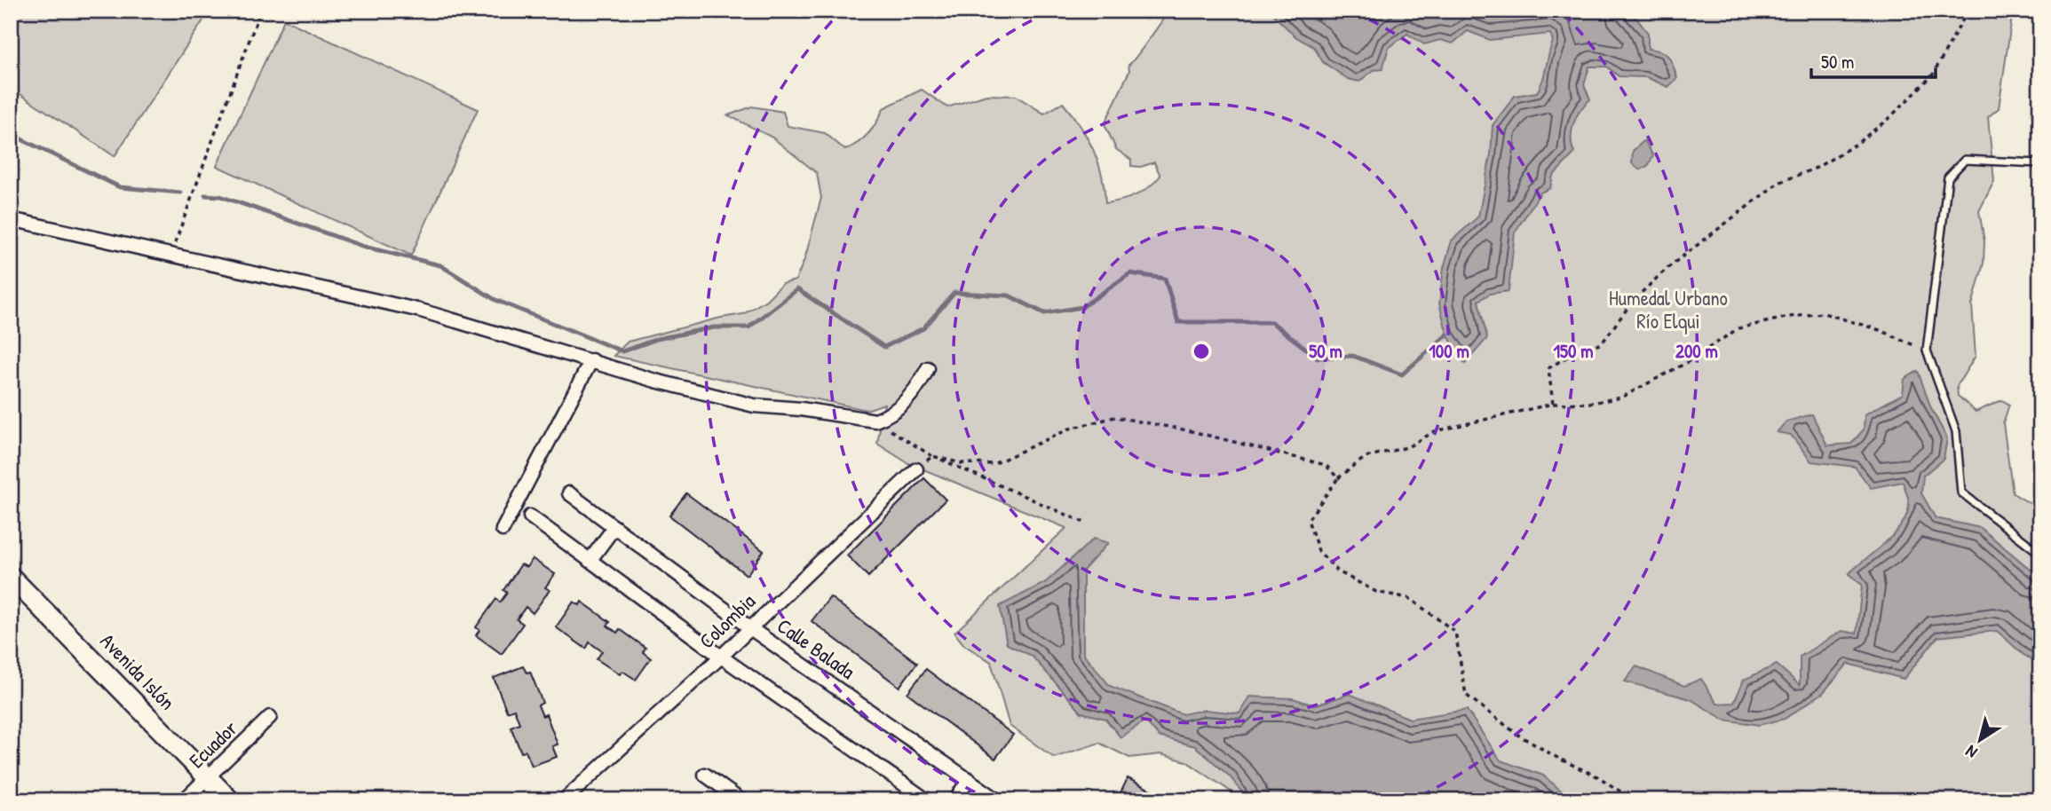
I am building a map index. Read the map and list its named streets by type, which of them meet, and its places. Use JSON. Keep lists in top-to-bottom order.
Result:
{
  "streets": {
    "main road": ["Avenida Islón"],
    "street": ["Colombia", "Calle Balada", "Ecuador"]
  },
  "crossings": [
    ["Colombia", "Calle Balada"],
    ["Avenida Islón", "Ecuador"]
  ],
  "parks": ["Humedal Urbano Río Elqui"],
  "scale_bar": "50 m",
  "north": "bottom left",
  "rings": [
    "50 m",
    "100 m",
    "150 m",
    "200 m"
  ]
}
